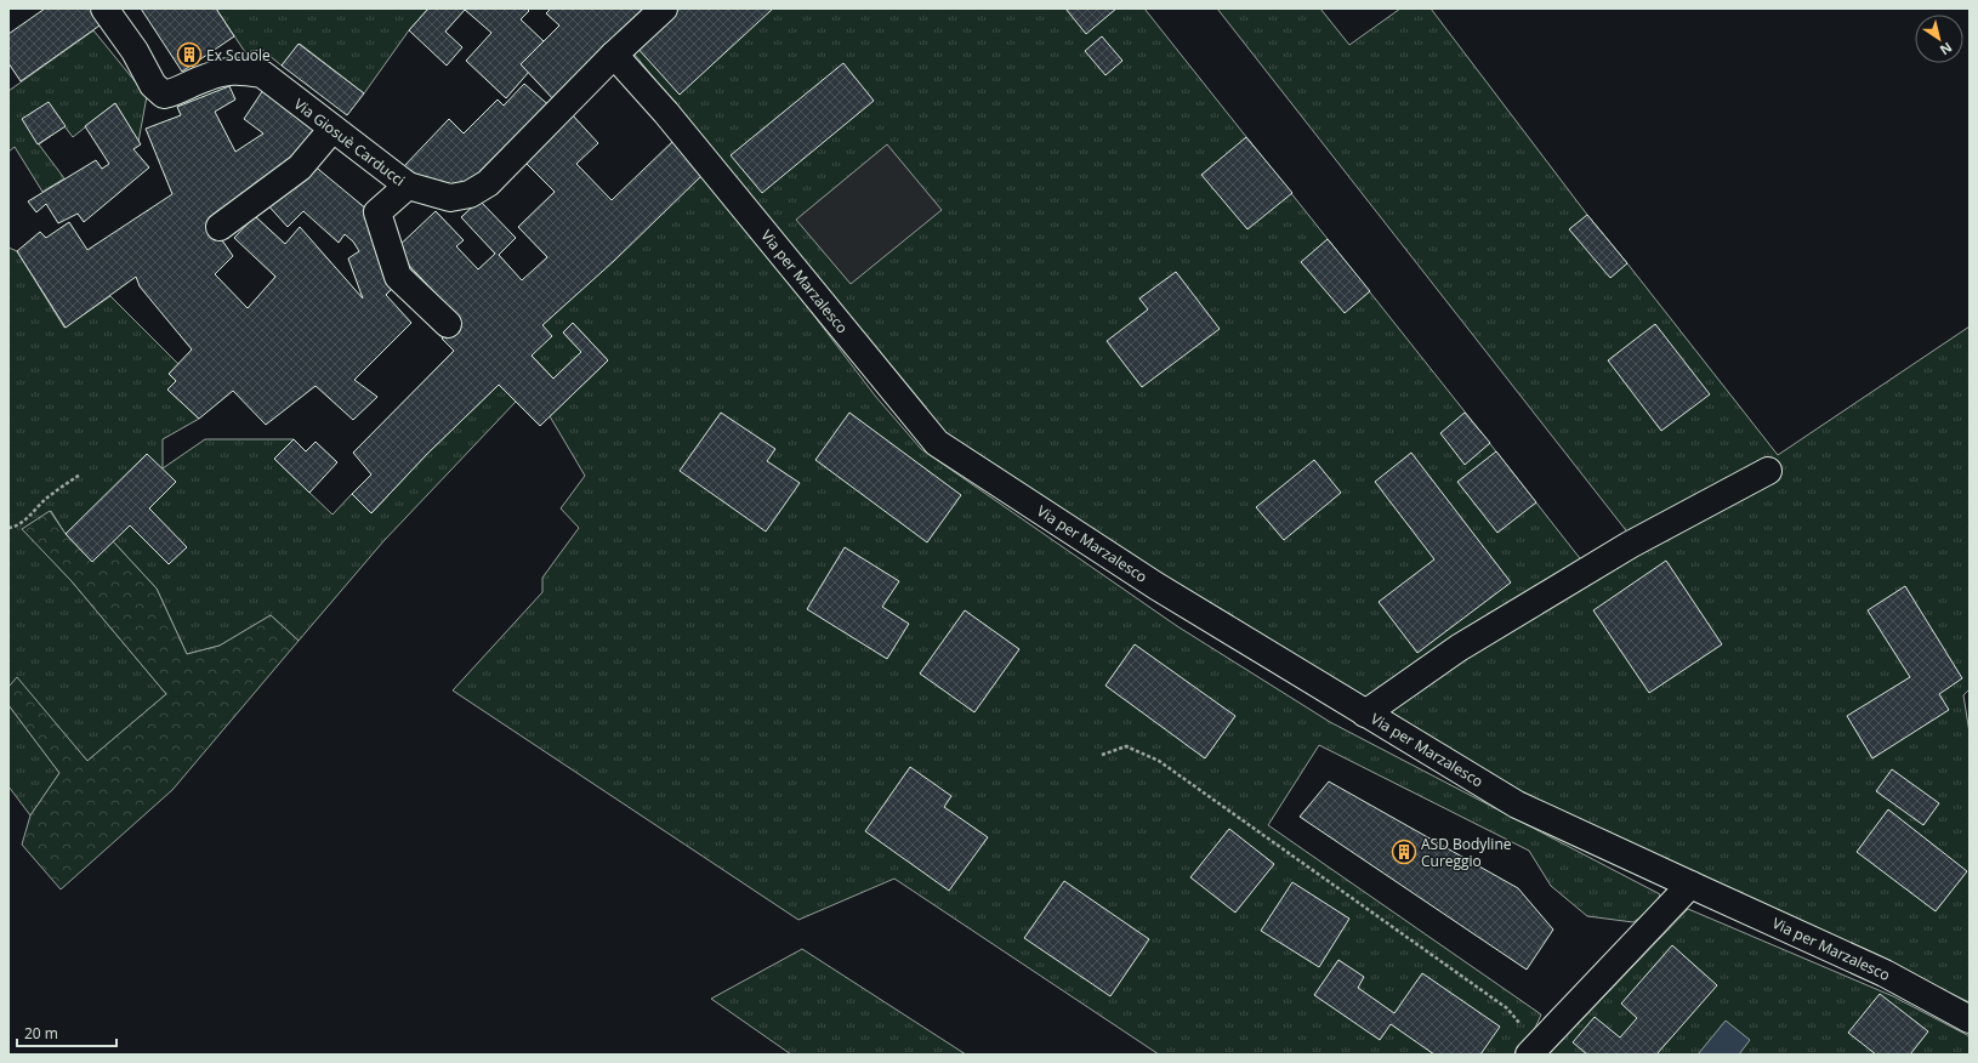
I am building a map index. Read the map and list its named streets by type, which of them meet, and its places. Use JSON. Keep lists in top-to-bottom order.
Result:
{
  "streets": {
    "street": ["Via Giosuè Carducci", "Via per Marzalesco"]
  },
  "crossings": [
    ["Via Giosuè Carducci", "Via per Marzalesco"]
  ],
  "places": {
    "building": ["Ex Scuole", "ASD Bodyline Cureggio"]
  },
  "scale_bar": "20 m",
  "north": "bottom right"
}
